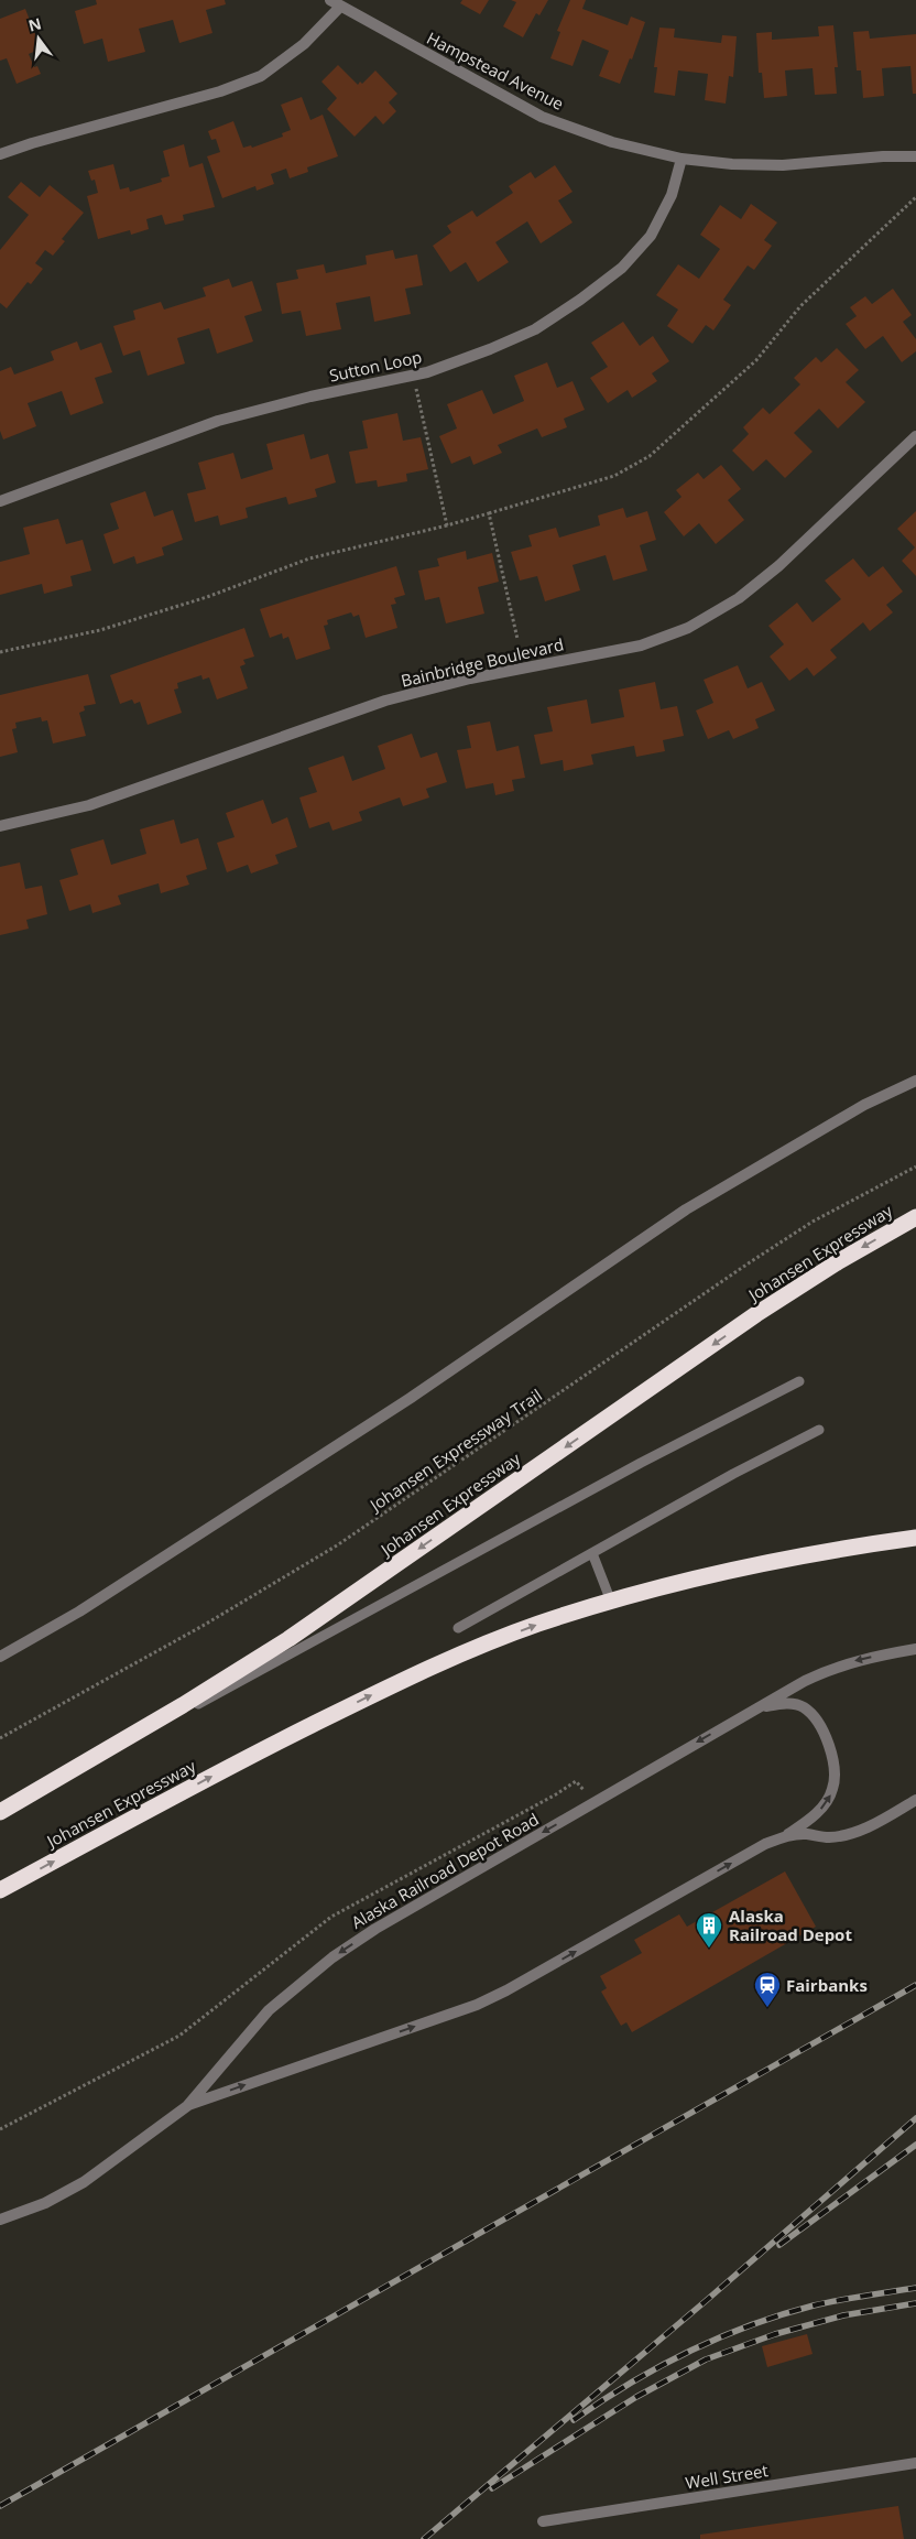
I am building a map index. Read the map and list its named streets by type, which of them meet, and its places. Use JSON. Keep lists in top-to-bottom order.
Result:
{
  "streets": {
    "highway": ["Johansen Expressway"],
    "street": [
      "Hampstead Avenue",
      "Sutton Loop",
      "Bainbridge Boulevard",
      "Alaska Railroad Depot Road",
      "Well Street"
    ],
    "path": ["Johansen Expressway Trail"]
  },
  "crossings": [
    ["Hampstead Avenue", "Sutton Loop"]
  ],
  "places": {
    "building": ["Alaska Railroad Depot"],
    "station": ["Fairbanks"]
  },
  "north": "top"
}
